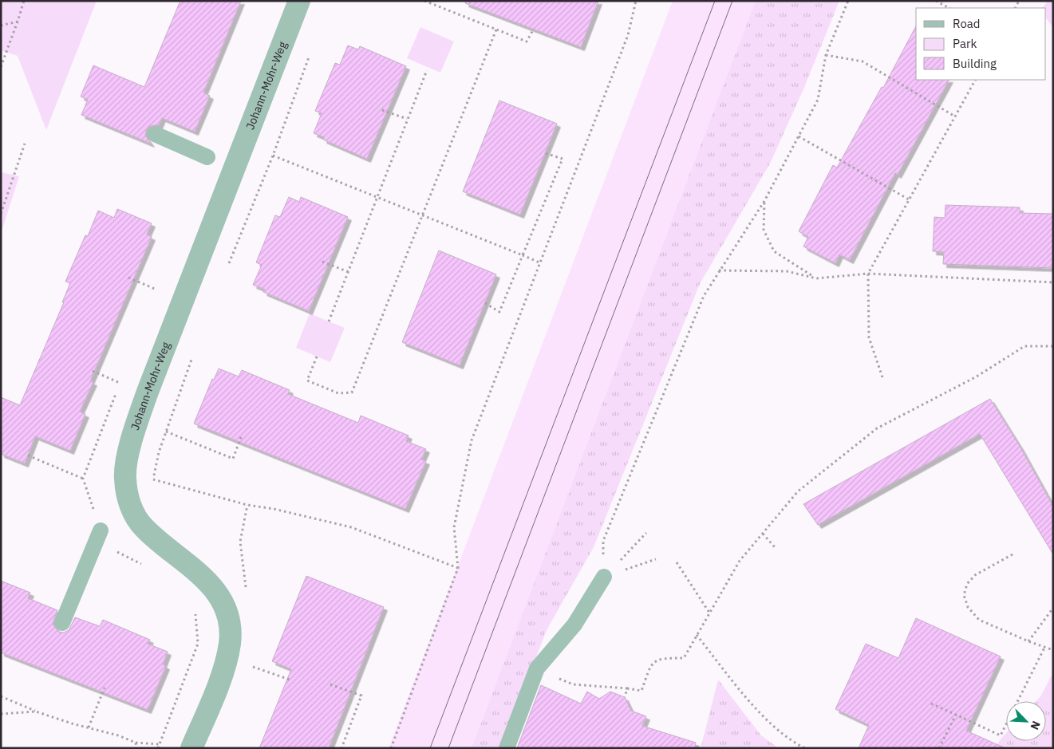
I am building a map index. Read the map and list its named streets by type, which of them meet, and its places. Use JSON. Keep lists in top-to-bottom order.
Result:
{
  "streets": {
    "street": ["Johann-Mohr-Weg"]
  },
  "legend": ["Road", "Park", "Building"],
  "north": "bottom right"
}
